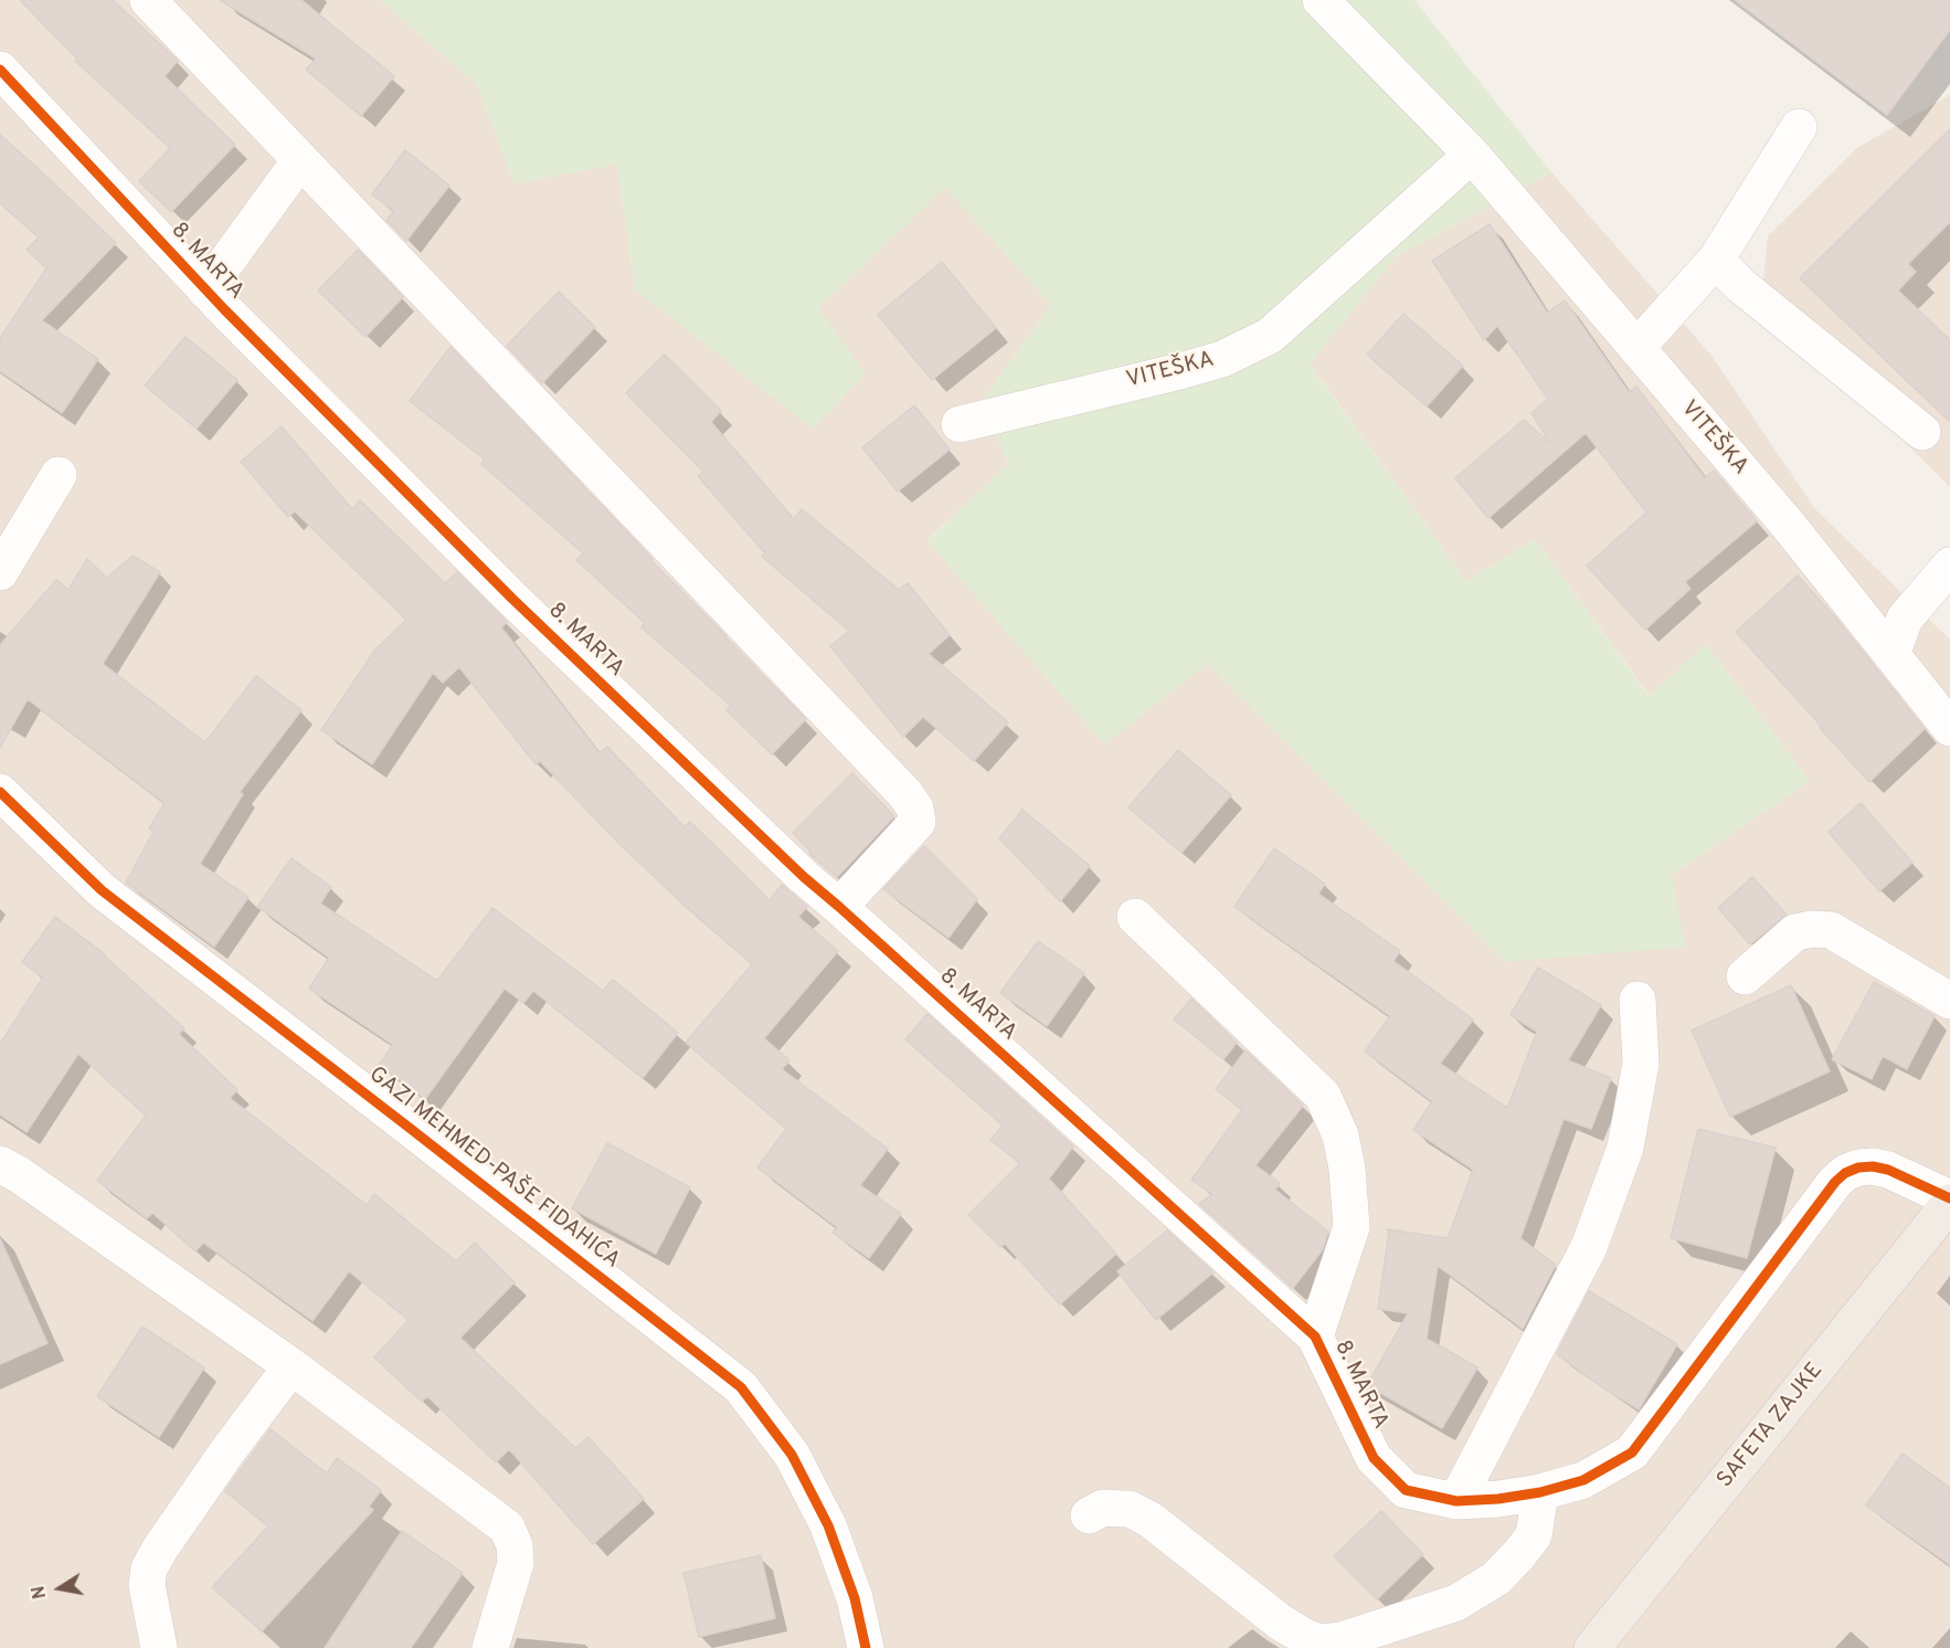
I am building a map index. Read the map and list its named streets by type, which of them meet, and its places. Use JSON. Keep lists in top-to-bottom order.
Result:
{
  "streets": {
    "main road": ["SAFETA ZAJKE"],
    "street": ["8. MARTA", "VITEŠKA", "GAZI MEHMED-PAŠE FIDAHIĆA"]
  },
  "crossings": [
    ["8. MARTA", "SAFETA ZAJKE"]
  ],
  "north": "left"
}
